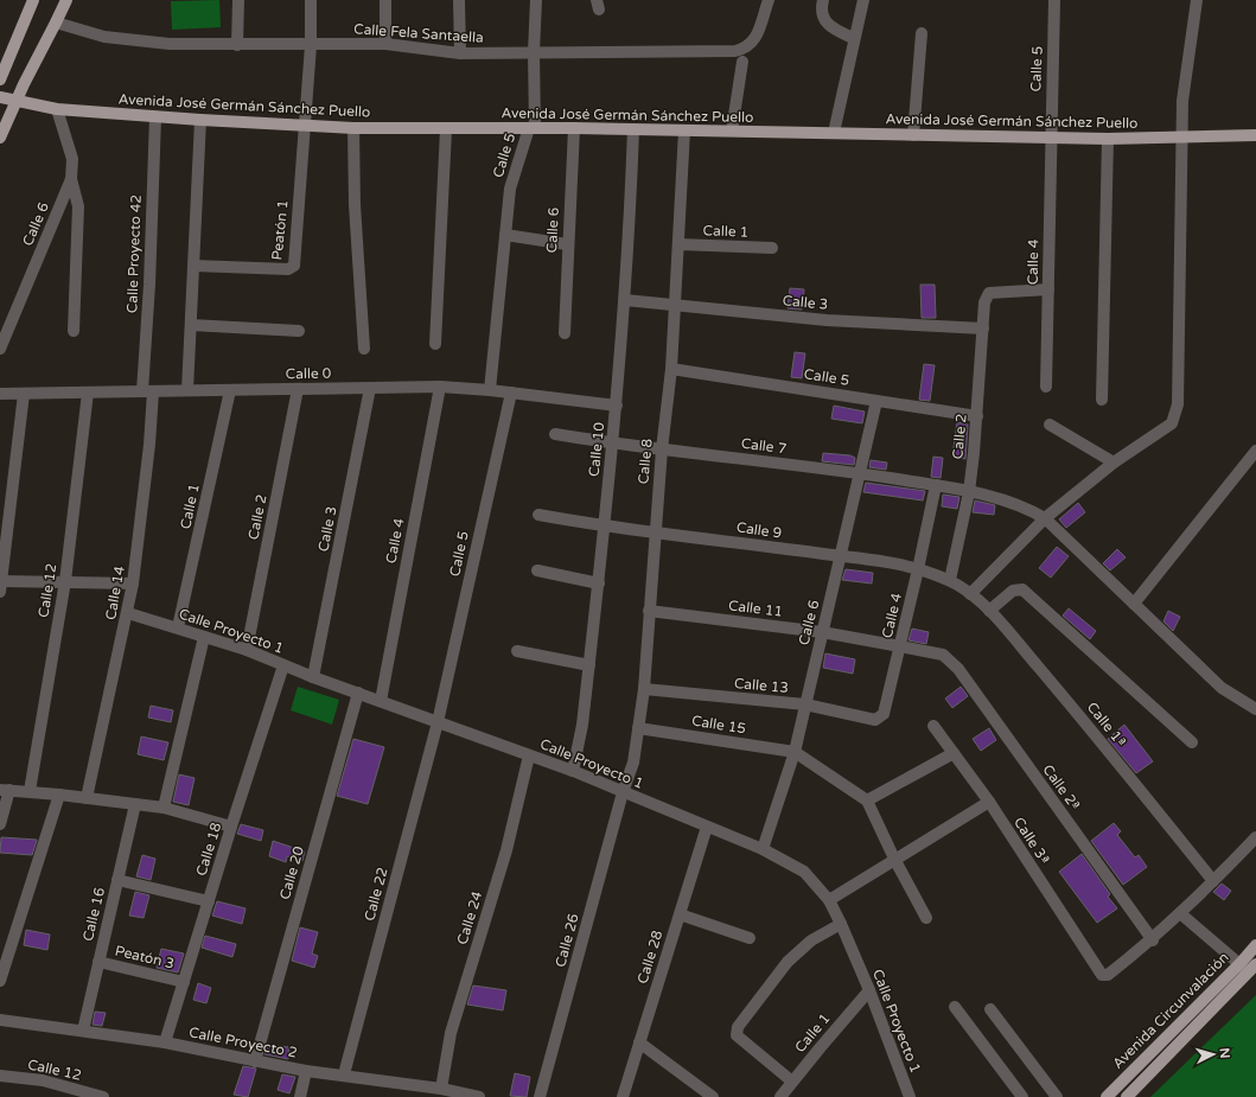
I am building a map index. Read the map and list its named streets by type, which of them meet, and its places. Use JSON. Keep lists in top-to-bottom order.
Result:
{
  "streets": {
    "main road": ["Avenida José Germán Sánchez Puello", "Avenida Circunvalación"],
    "street": [
      "Calle Fela Santaella",
      "Calle 5",
      "Calle 6",
      "Peatón 1",
      "Calle 1",
      "Calle Proyecto 42",
      "Calle 4",
      "Calle 3",
      "Calle 0",
      "Calle 2",
      "Calle 7",
      "Calle 10",
      "Calle 8",
      "Calle 9",
      "Calle 12",
      "Calle 14",
      "Calle 11",
      "Calle Proyecto 1",
      "Calle 13",
      "Calle 15",
      "Calle 1ª",
      "Calle 2ª",
      "Calle 3ª",
      "Calle 18",
      "Calle 20",
      "Calle 22",
      "Calle 16",
      "Calle 24",
      "Calle 26",
      "Peatón 3",
      "Calle 28",
      "Calle Proyecto 2"
    ]
  },
  "crossings": [
    ["Calle Fela Santaella", "Calle 5"],
    ["Calle 5", "Avenida José Germán Sánchez Puello"],
    ["Calle 5", "Calle 6"],
    ["Calle 5", "Calle 4"],
    ["Calle 5", "Calle 0"],
    ["Calle 5", "Calle 2"],
    ["Calle 5", "Calle 8"],
    ["Calle 5", "Calle Proyecto 1"],
    ["Calle 5", "Calle 22"],
    ["Avenida José Germán Sánchez Puello", "Calle 6"],
    ["Avenida José Germán Sánchez Puello", "Peatón 1"],
    ["Avenida José Germán Sánchez Puello", "Calle Proyecto 42"],
    ["Avenida José Germán Sánchez Puello", "Calle 4"],
    ["Avenida José Germán Sánchez Puello", "Calle 10"],
    ["Avenida José Germán Sánchez Puello", "Calle 8"],
    ["Calle 6", "Calle 7"],
    ["Calle 6", "Calle 9"],
    ["Calle 6", "Calle 11"],
    ["Calle 6", "Calle Proyecto 1"],
    ["Calle 6", "Calle 13"],
    ["Calle 6", "Calle 15"],
    ["Calle 1", "Calle 0"],
    ["Calle 1", "Calle 8"],
    ["Calle 1", "Calle Proyecto 1"],
    ["Calle Proyecto 42", "Calle 0"],
    ["Calle Proyecto 42", "Calle 14"],
    ["Calle 4", "Calle 0"],
    ["Calle 4", "Calle 2"],
    ["Calle 4", "Calle 7"],
    ["Calle 4", "Calle 9"],
    ["Calle 4", "Calle 11"],
    ["Calle 4", "Calle Proyecto 1"],
    ["Calle 4", "Calle 13"],
    ["Calle 3", "Calle 0"],
    ["Calle 3", "Calle 2"],
    ["Calle 3", "Calle 10"],
    ["Calle 3", "Calle 8"],
    ["Calle 3", "Calle Proyecto 1"],
    ["Calle 0", "Calle 2"],
    ["Calle 0", "Calle 10"],
    ["Calle 0", "Calle 12"],
    ["Calle 0", "Calle 14"],
    ["Calle 2", "Calle 7"],
    ["Calle 2", "Calle 9"],
    ["Calle 2", "Calle Proyecto 1"],
    ["Calle 7", "Calle 10"],
    ["Calle 7", "Calle 8"],
    ["Calle 10", "Calle 9"],
    ["Calle 10", "Calle Proyecto 1"],
    ["Calle 8", "Calle 9"],
    ["Calle 8", "Calle 11"],
    ["Calle 8", "Calle Proyecto 1"],
    ["Calle 8", "Calle 13"],
    ["Calle 8", "Calle 15"],
    ["Calle 8", "Calle 26"],
    ["Calle 9", "Calle 1ª"],
    ["Calle 14", "Calle Proyecto 1"],
    ["Calle 11", "Calle 2ª"],
    ["Calle Proyecto 1", "Calle 18"],
    ["Calle Proyecto 1", "Calle 20"],
    ["Calle Proyecto 1", "Calle 22"],
    ["Calle Proyecto 1", "Calle 24"],
    ["Calle Proyecto 1", "Calle 26"],
    ["Calle Proyecto 1", "Calle 28"],
    ["Calle 2ª", "Calle 3ª"],
    ["Calle 18", "Peatón 3"],
    ["Calle 18", "Calle Proyecto 2"],
    ["Calle 20", "Calle Proyecto 2"],
    ["Calle 22", "Calle Proyecto 2"],
    ["Calle 16", "Peatón 3"],
    ["Calle 16", "Calle Proyecto 2"],
    ["Calle 24", "Calle Proyecto 2"]
  ],
  "north": "right"
}
